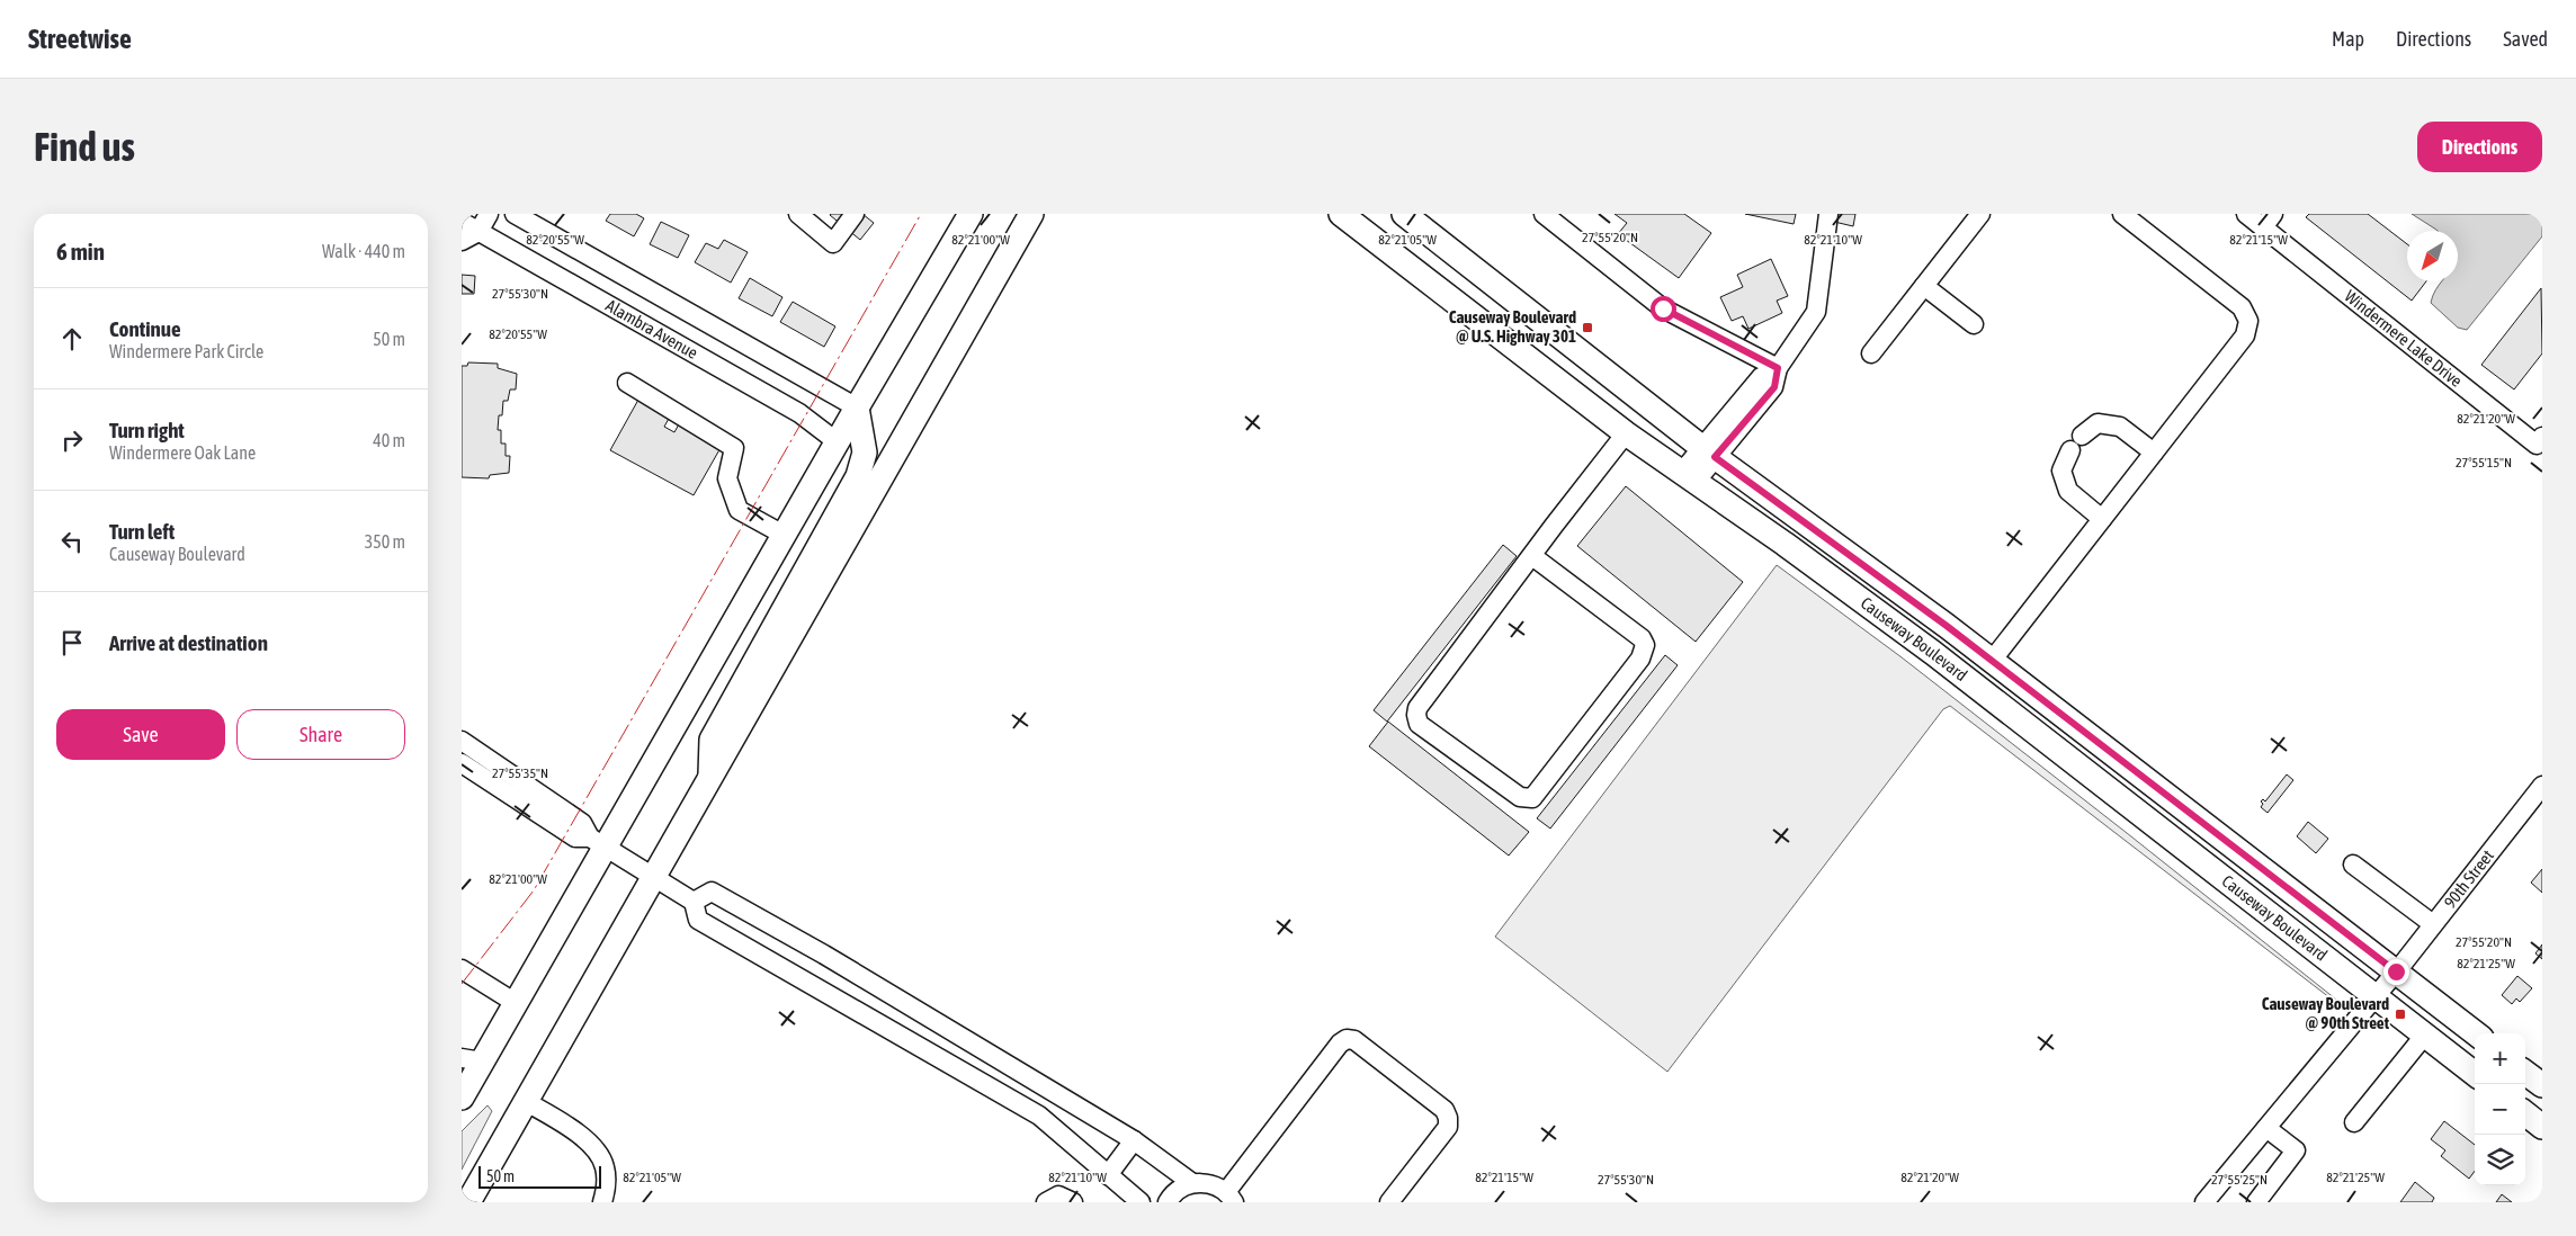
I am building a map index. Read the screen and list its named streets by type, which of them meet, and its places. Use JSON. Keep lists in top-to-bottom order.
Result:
{
  "streets": {
    "main road": ["Causeway Boulevard"],
    "street": ["Alambra Avenue", "Windermere Lake Drive", "90th Street"]
  },
  "crossings": [
    ["Causeway Boulevard", "90th Street"]
  ],
  "places": {
    "transit": ["Causeway Boulevard @ U.S. Highway 301", "Causeway Boulevard @ 90th Street"]
  },
  "scale_bar": "50 m",
  "north": "bottom left",
  "page": {
    "header": "Streetwise",
    "nav": ["Map", "Directions", "Saved"],
    "buttons": [
      "Directions",
      ["Save", "Share"]
    ],
    "title": "Find us",
    "heading": ["6 min", "Walk · 440 m"],
    "list": [
      ["Continue", "Windermere Park Circle", "50 m"],
      ["Turn right", "Windermere Oak Lane", "40 m"],
      ["Turn left", "Causeway Boulevard", "350 m"],
      "Arrive at destination"
    ],
    "map_buttons": ["+", "−"],
    "scale": "50 m"
  },
  "coordinates": [
    "27°55'20\"N",
    "82°20'55\"W",
    "82°21'00\"W",
    "82°21'05\"W",
    "82°21'10\"W",
    "82°21'15\"W",
    "27°55'30\"N",
    "82°21'20\"W",
    "27°55'15\"N",
    "27°55'35\"N",
    "82°21'25\"W",
    "27°55'25\"N"
  ]
}
